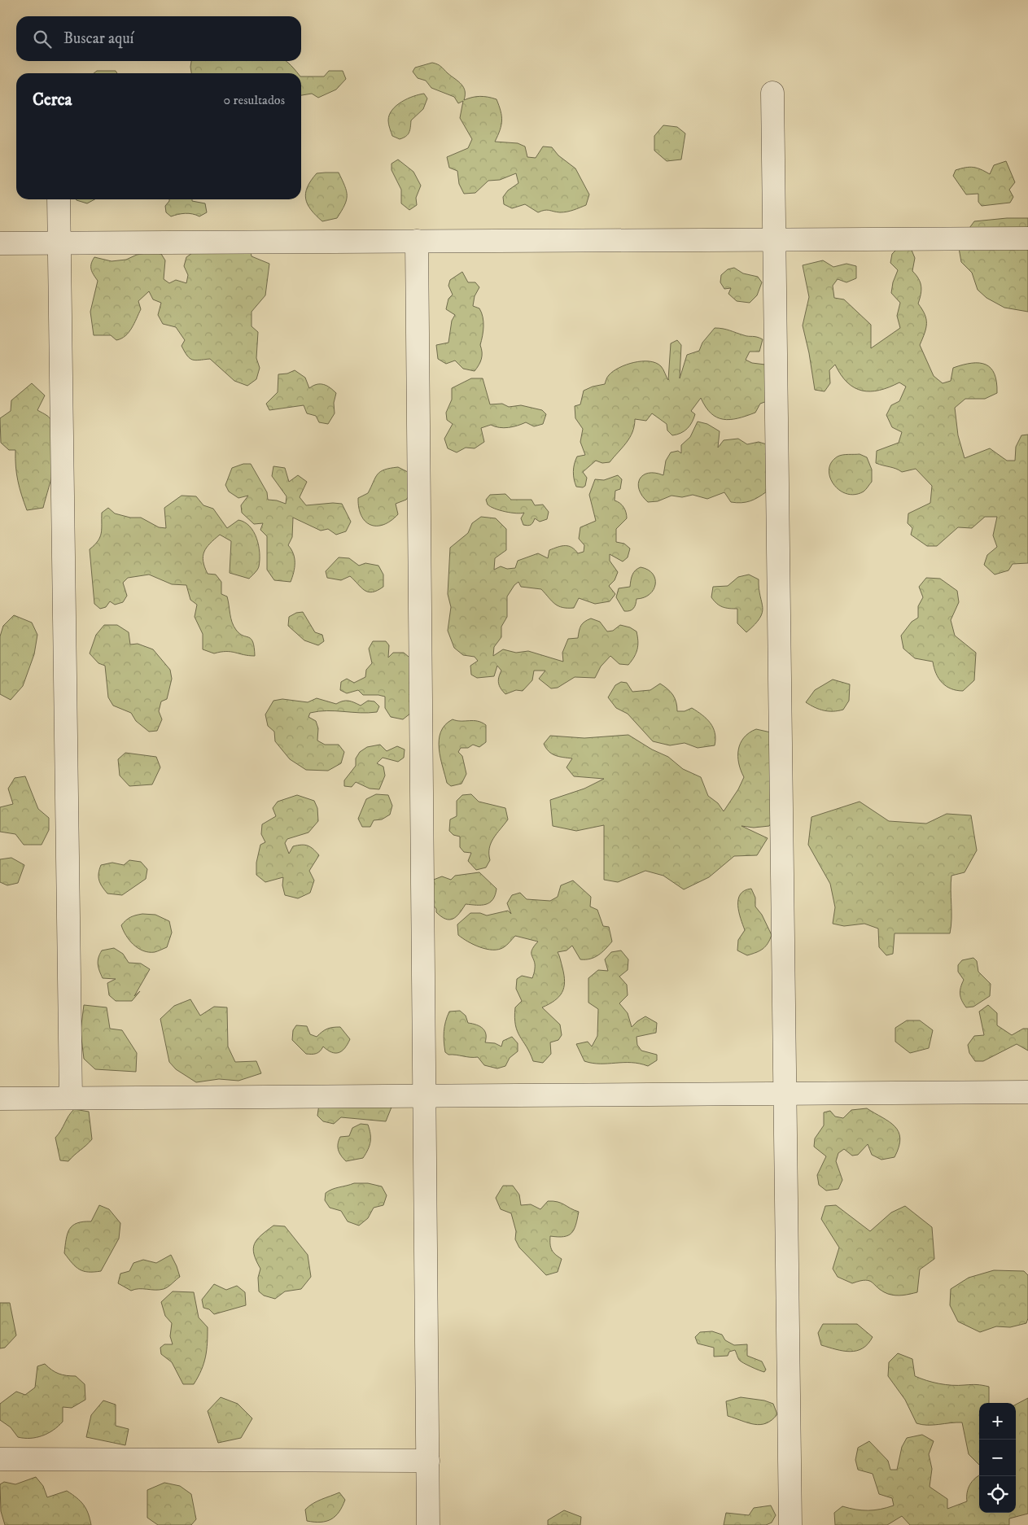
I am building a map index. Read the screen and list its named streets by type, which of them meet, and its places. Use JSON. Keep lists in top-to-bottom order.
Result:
{
  "page": {
    "search": "Buscar aquí",
    "heading": ["Cerca", "0 resultados"],
    "map_buttons": ["+", "−"]
  }
}
